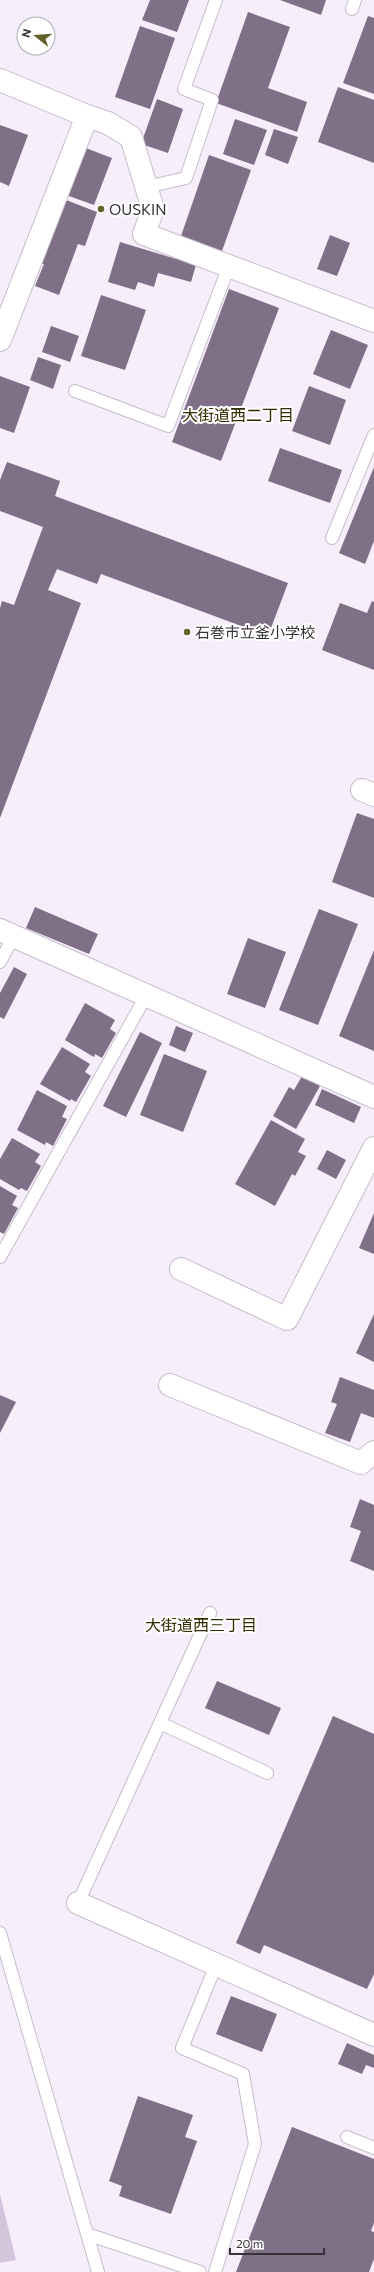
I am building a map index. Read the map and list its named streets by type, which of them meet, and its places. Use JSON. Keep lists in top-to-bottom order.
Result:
{
  "districts": ["大街道西二丁目", "大街道西三丁目"],
  "places": ["OUSKIN", "石巻市立釜小学校"],
  "scale_bar": "20 m",
  "north": "left"
}
